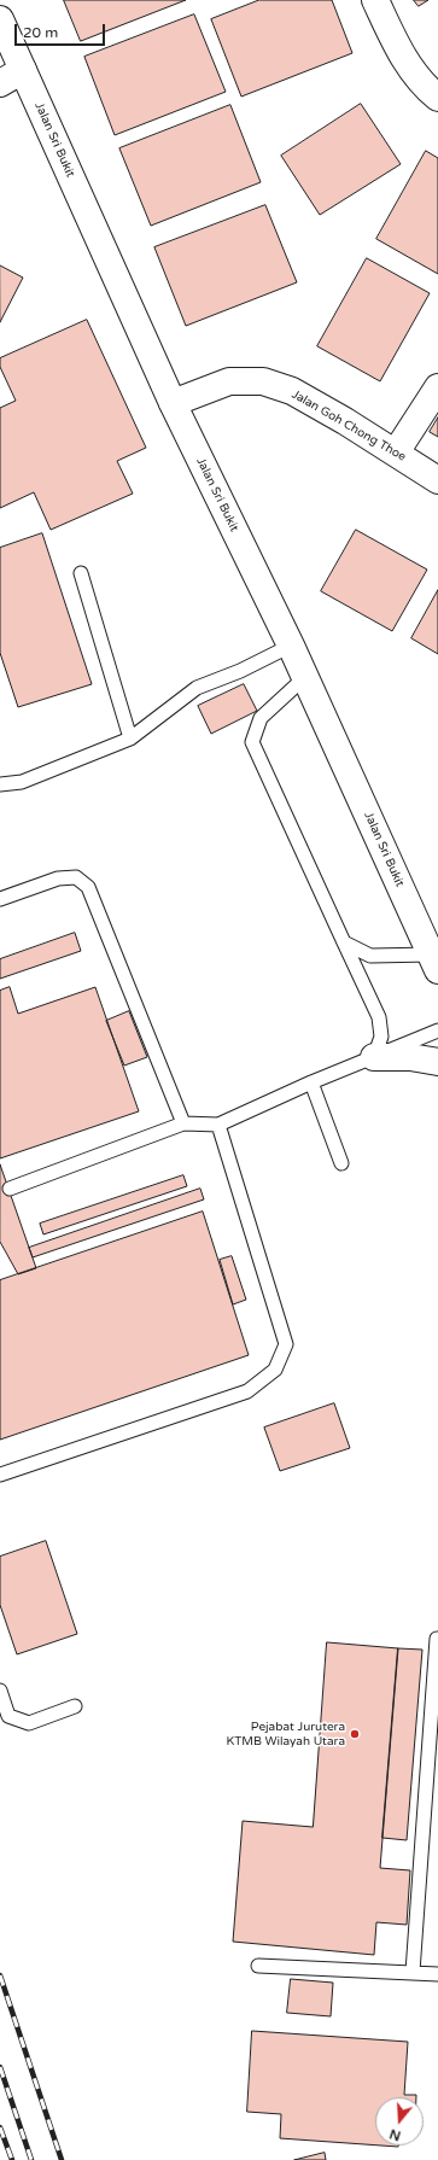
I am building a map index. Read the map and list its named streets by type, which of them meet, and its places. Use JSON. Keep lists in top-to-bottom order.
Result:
{
  "streets": {
    "street": ["Jalan Sri Bukit", "Jalan Goh Chong Thoe"]
  },
  "crossings": [
    ["Jalan Sri Bukit", "Jalan Goh Chong Thoe"]
  ],
  "places": ["Pejabat Jurutera KTMB Wilayah Utara"],
  "scale_bar": "20 m",
  "north": "bottom"
}
